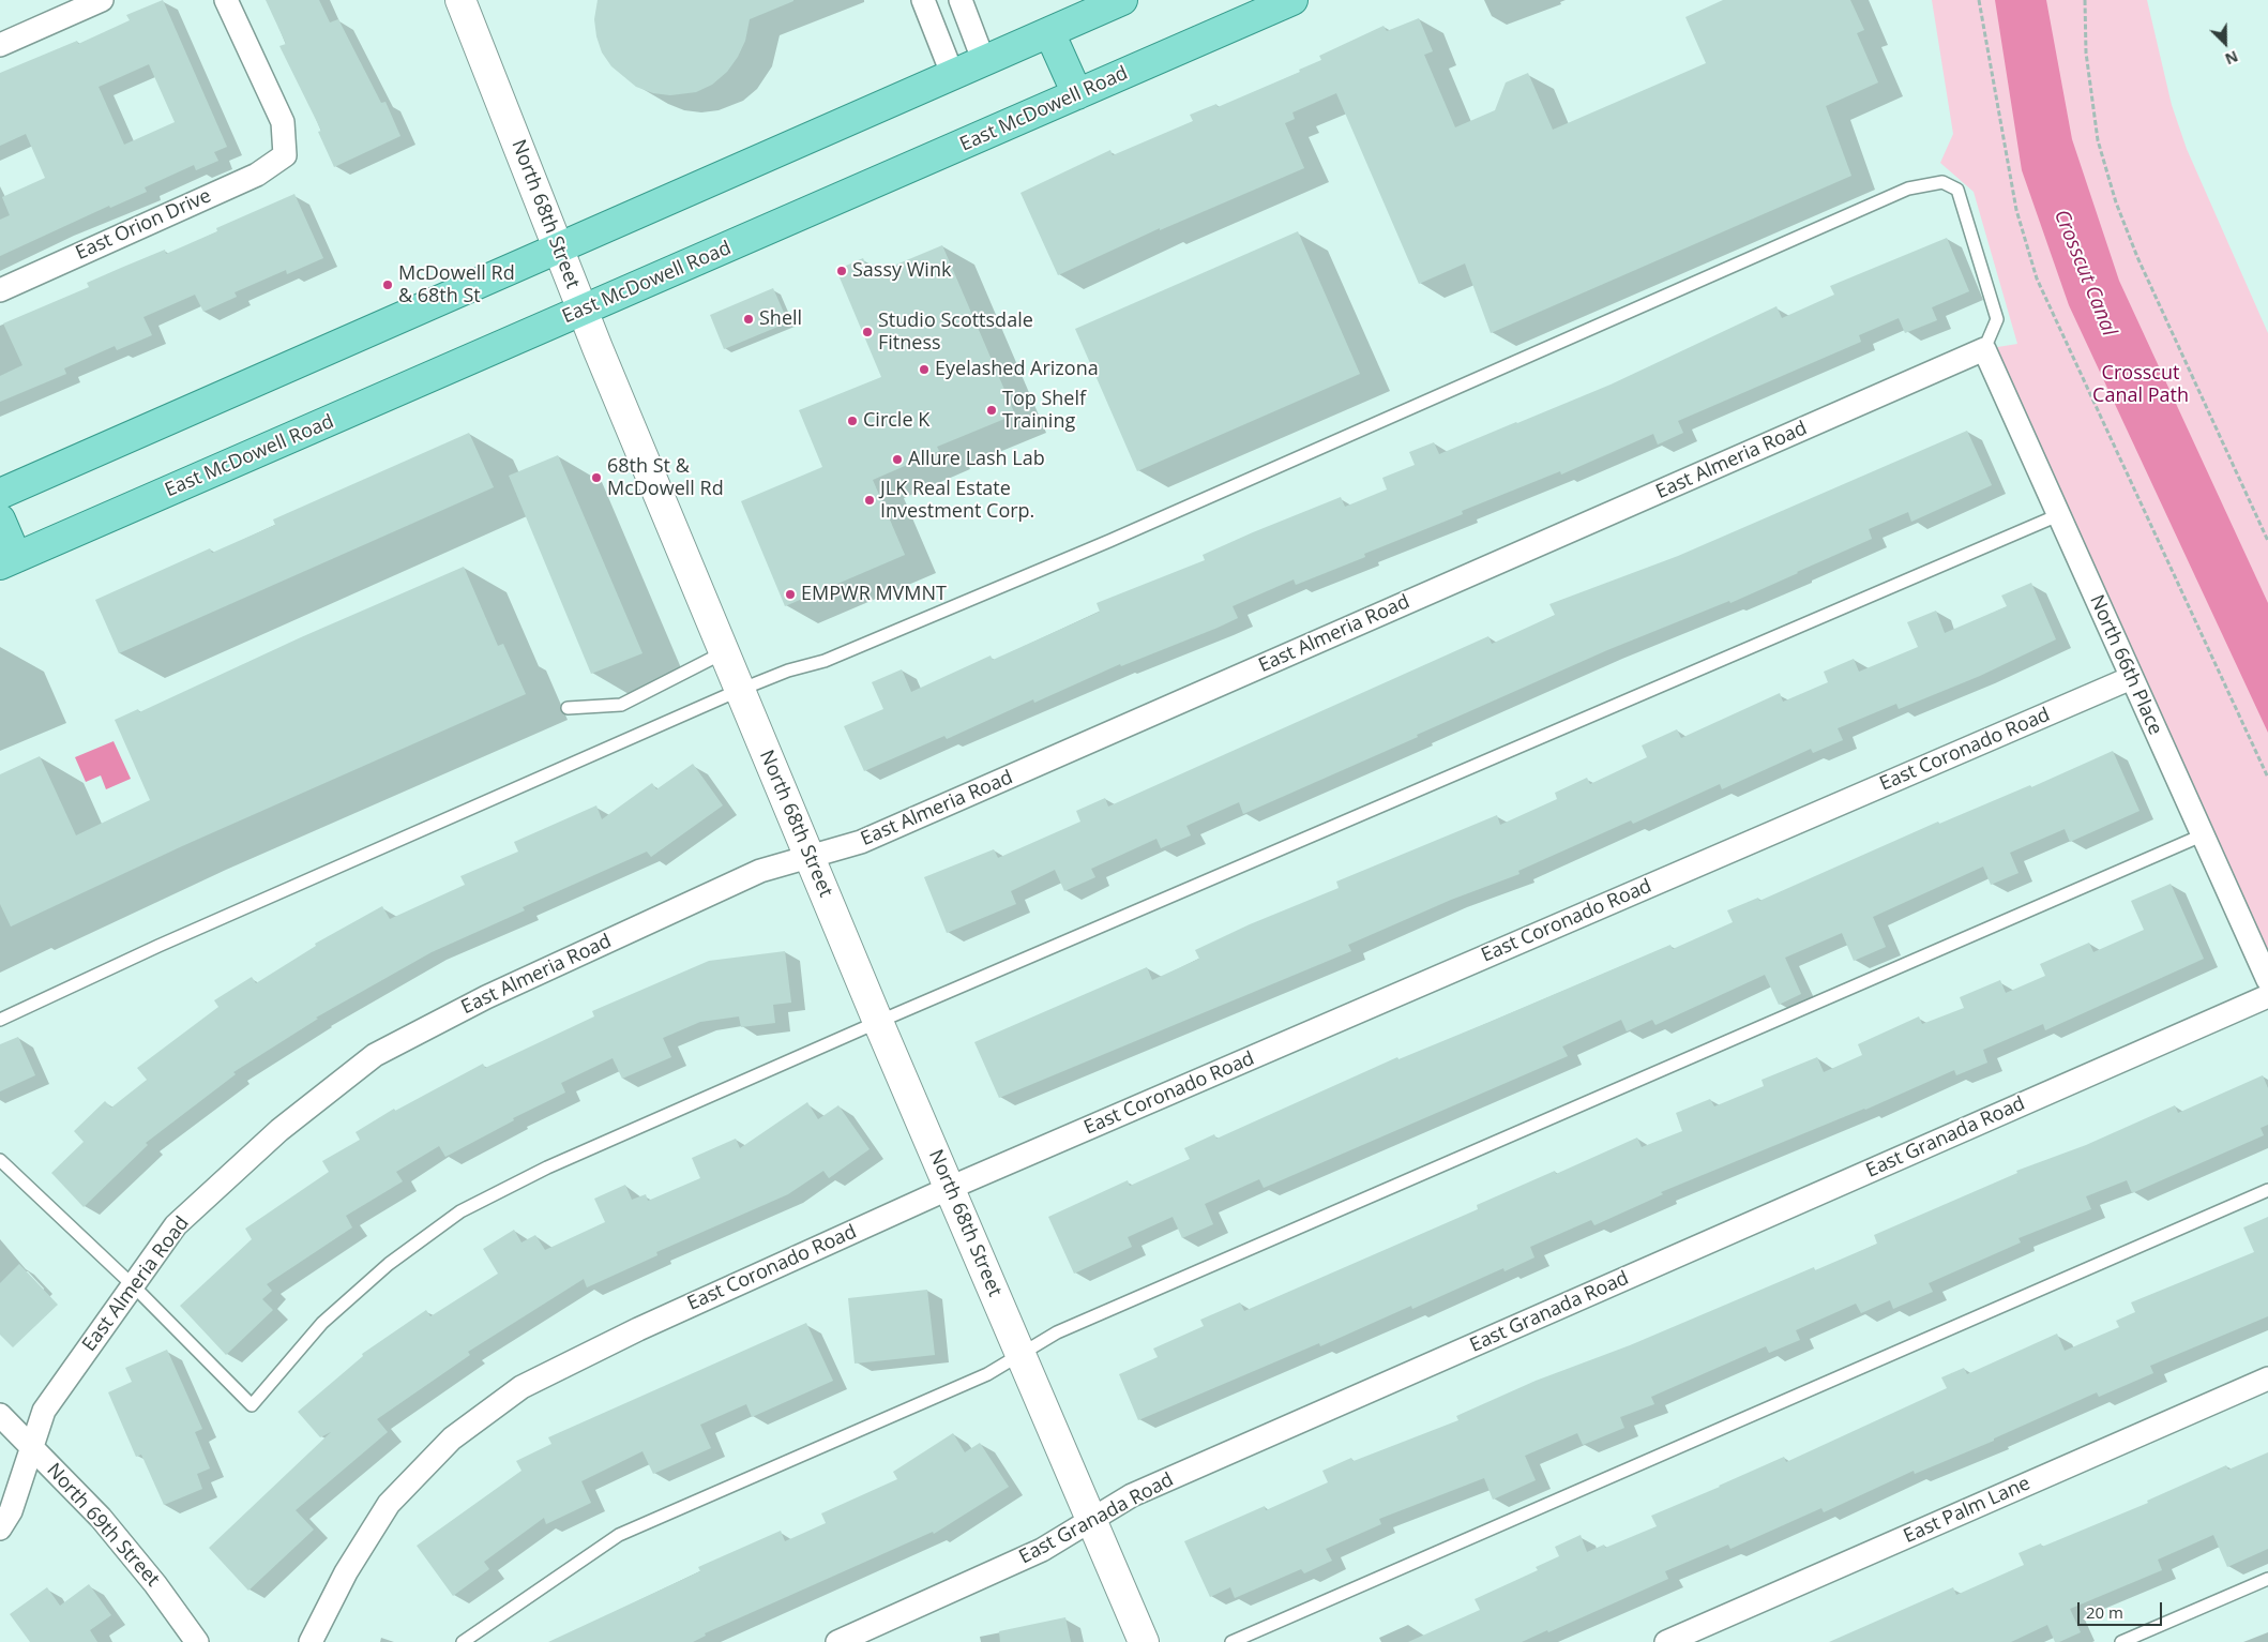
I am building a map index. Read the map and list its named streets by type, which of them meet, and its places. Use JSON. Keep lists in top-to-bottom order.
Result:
{
  "streets": {
    "main road": ["East McDowell Road"],
    "street": [
      "North 68th Street",
      "East Orion Drive",
      "East Almeria Road",
      "North 66th Place",
      "East Coronado Road",
      "East Granada Road",
      "East Palm Lane",
      "North 69th Street"
    ]
  },
  "crossings": [
    ["East McDowell Road", "North 68th Street"],
    ["North 68th Street", "East Almeria Road"],
    ["North 68th Street", "East Coronado Road"],
    ["North 68th Street", "East Granada Road"],
    ["East Almeria Road", "North 66th Place"],
    ["East Almeria Road", "North 69th Street"],
    ["North 66th Place", "East Coronado Road"]
  ],
  "water": ["Crosscut Canal"],
  "parks": ["Crosscut Canal Path"],
  "places": [
    "Sassy Wink",
    "McDowell Rd & 68th St",
    "Shell",
    "Studio Scottsdale Fitness",
    "Eyelashed Arizona",
    "Top Shelf Training",
    "Circle K",
    "Allure Lash Lab",
    "68th St & McDowell Rd",
    "JLK Real Estate Investment Corp.",
    "EMPWR MVMNT"
  ],
  "scale_bar": "20 m",
  "north": "bottom right"
}
